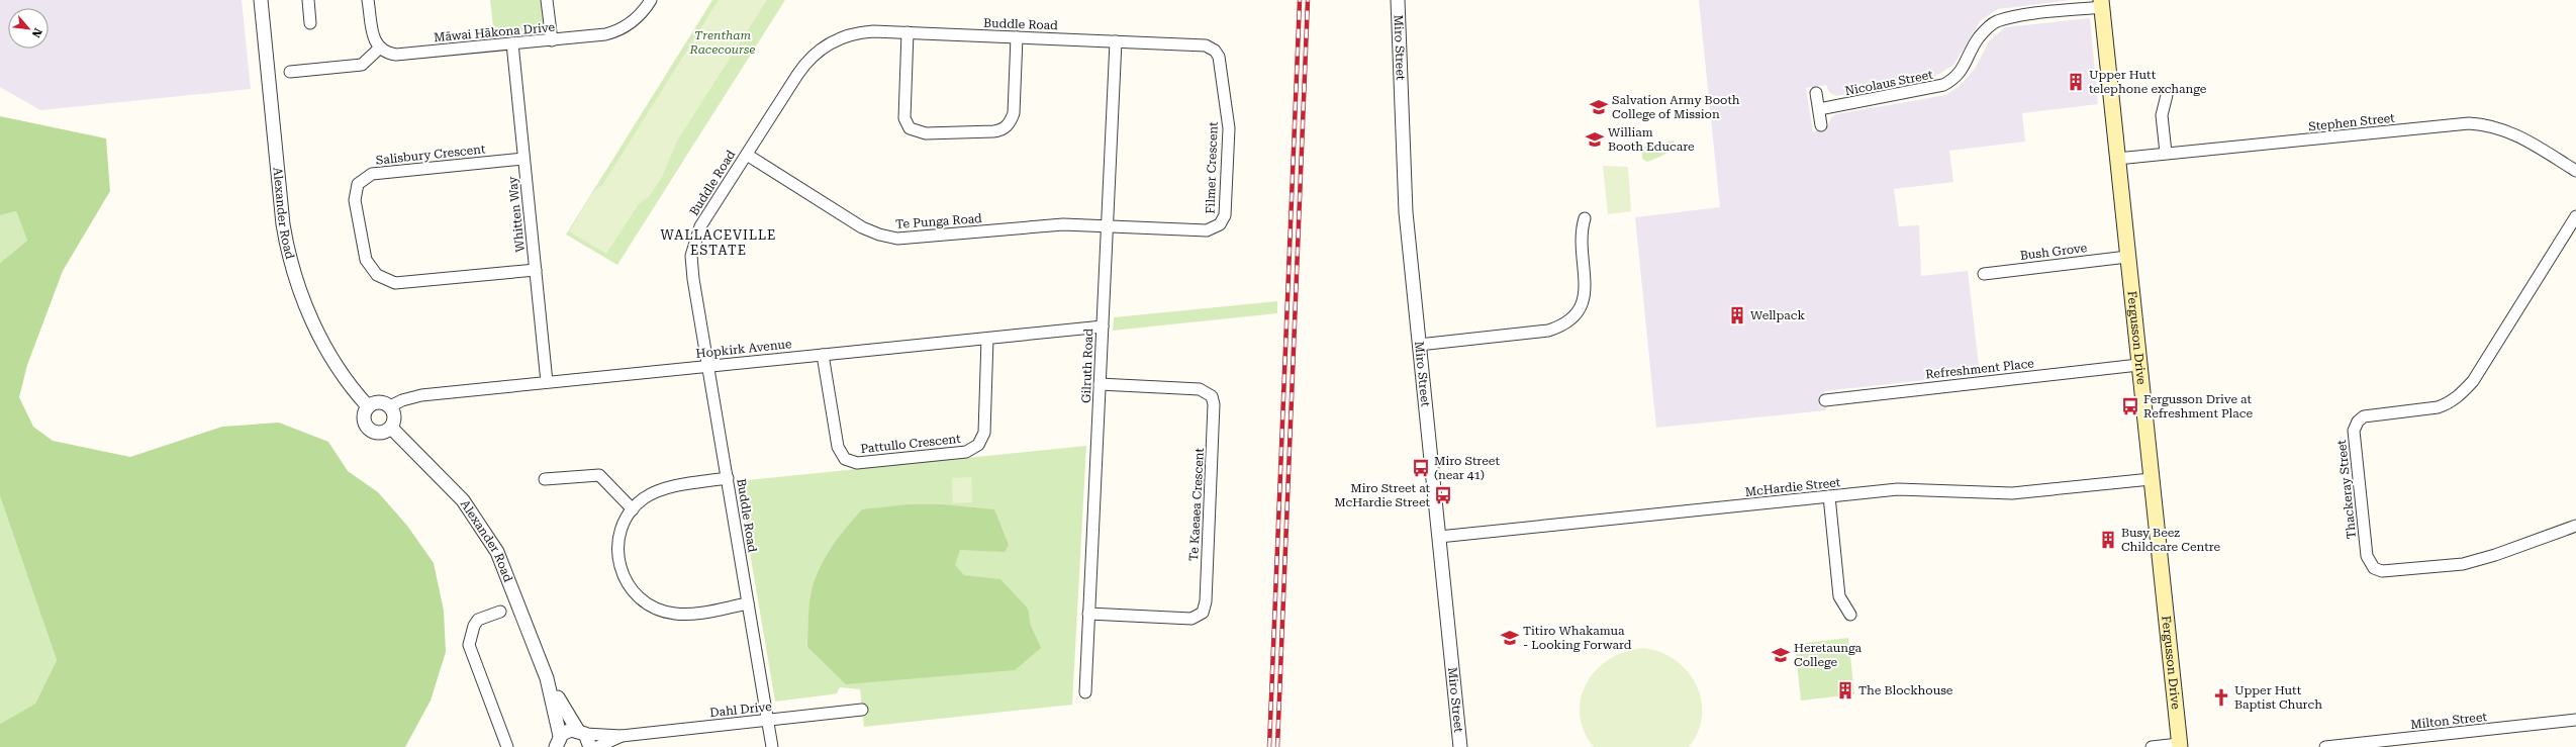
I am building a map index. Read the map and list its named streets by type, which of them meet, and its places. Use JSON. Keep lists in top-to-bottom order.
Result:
{
  "streets": {
    "main road": ["Fergusson Drive"],
    "street": [
      "Buddle Road",
      "Māwai Hākona Drive",
      "Miro Street",
      "Nicolaus Street",
      "Stephen Street",
      "Salisbury Crescent",
      "Filmer Crescent",
      "Alexander Road",
      "Whitten Way",
      "Te Punga Road",
      "Bush Grove",
      "Hopkirk Avenue",
      "Gilruth Road",
      "Refreshment Place",
      "Pattullo Crescent",
      "McHardie Street",
      "Thackeray Street",
      "Te Kaeaea Crescent",
      "Dahl Drive",
      "Milton Street"
    ]
  },
  "crossings": [
    ["Buddle Road", "Filmer Crescent"],
    ["Buddle Road", "Te Punga Road"],
    ["Buddle Road", "Hopkirk Avenue"],
    ["Buddle Road", "Gilruth Road"],
    ["Buddle Road", "Dahl Drive"],
    ["Māwai Hākona Drive", "Whitten Way"],
    ["Miro Street", "McHardie Street"],
    ["Nicolaus Street", "Fergusson Drive"],
    ["Stephen Street", "Fergusson Drive"],
    ["Salisbury Crescent", "Whitten Way"],
    ["Filmer Crescent", "Te Punga Road"],
    ["Filmer Crescent", "Gilruth Road"],
    ["Alexander Road", "Hopkirk Avenue"],
    ["Alexander Road", "Dahl Drive"],
    ["Whitten Way", "Hopkirk Avenue"],
    ["Te Punga Road", "Gilruth Road"],
    ["Bush Grove", "Fergusson Drive"],
    ["Fergusson Drive", "Refreshment Place"],
    ["Fergusson Drive", "McHardie Street"],
    ["Hopkirk Avenue", "Gilruth Road"],
    ["Hopkirk Avenue", "Pattullo Crescent"],
    ["Gilruth Road", "Te Kaeaea Crescent"]
  ],
  "districts": ["WALLACEVILLE ESTATE"],
  "parks": ["Trentham Racecourse"],
  "places": {
    "building": [
      "Upper Hutt telephone exchange",
      "Wellpack",
      "Busy Beez Childcare Centre",
      "The Blockhouse"
    ],
    "school or university": [
      "Salvation Army Booth College of Mission",
      "William Booth Educare",
      "Titiro Whakamua - Looking Forward",
      "Heretaunga College"
    ],
    "bus stop": ["Fergusson Drive at Refreshment Place", "Miro Street (near 41)", "Miro Street at McHardie Street"],
    "church": ["Upper Hutt Baptist Church"]
  },
  "north": "bottom right"
}
